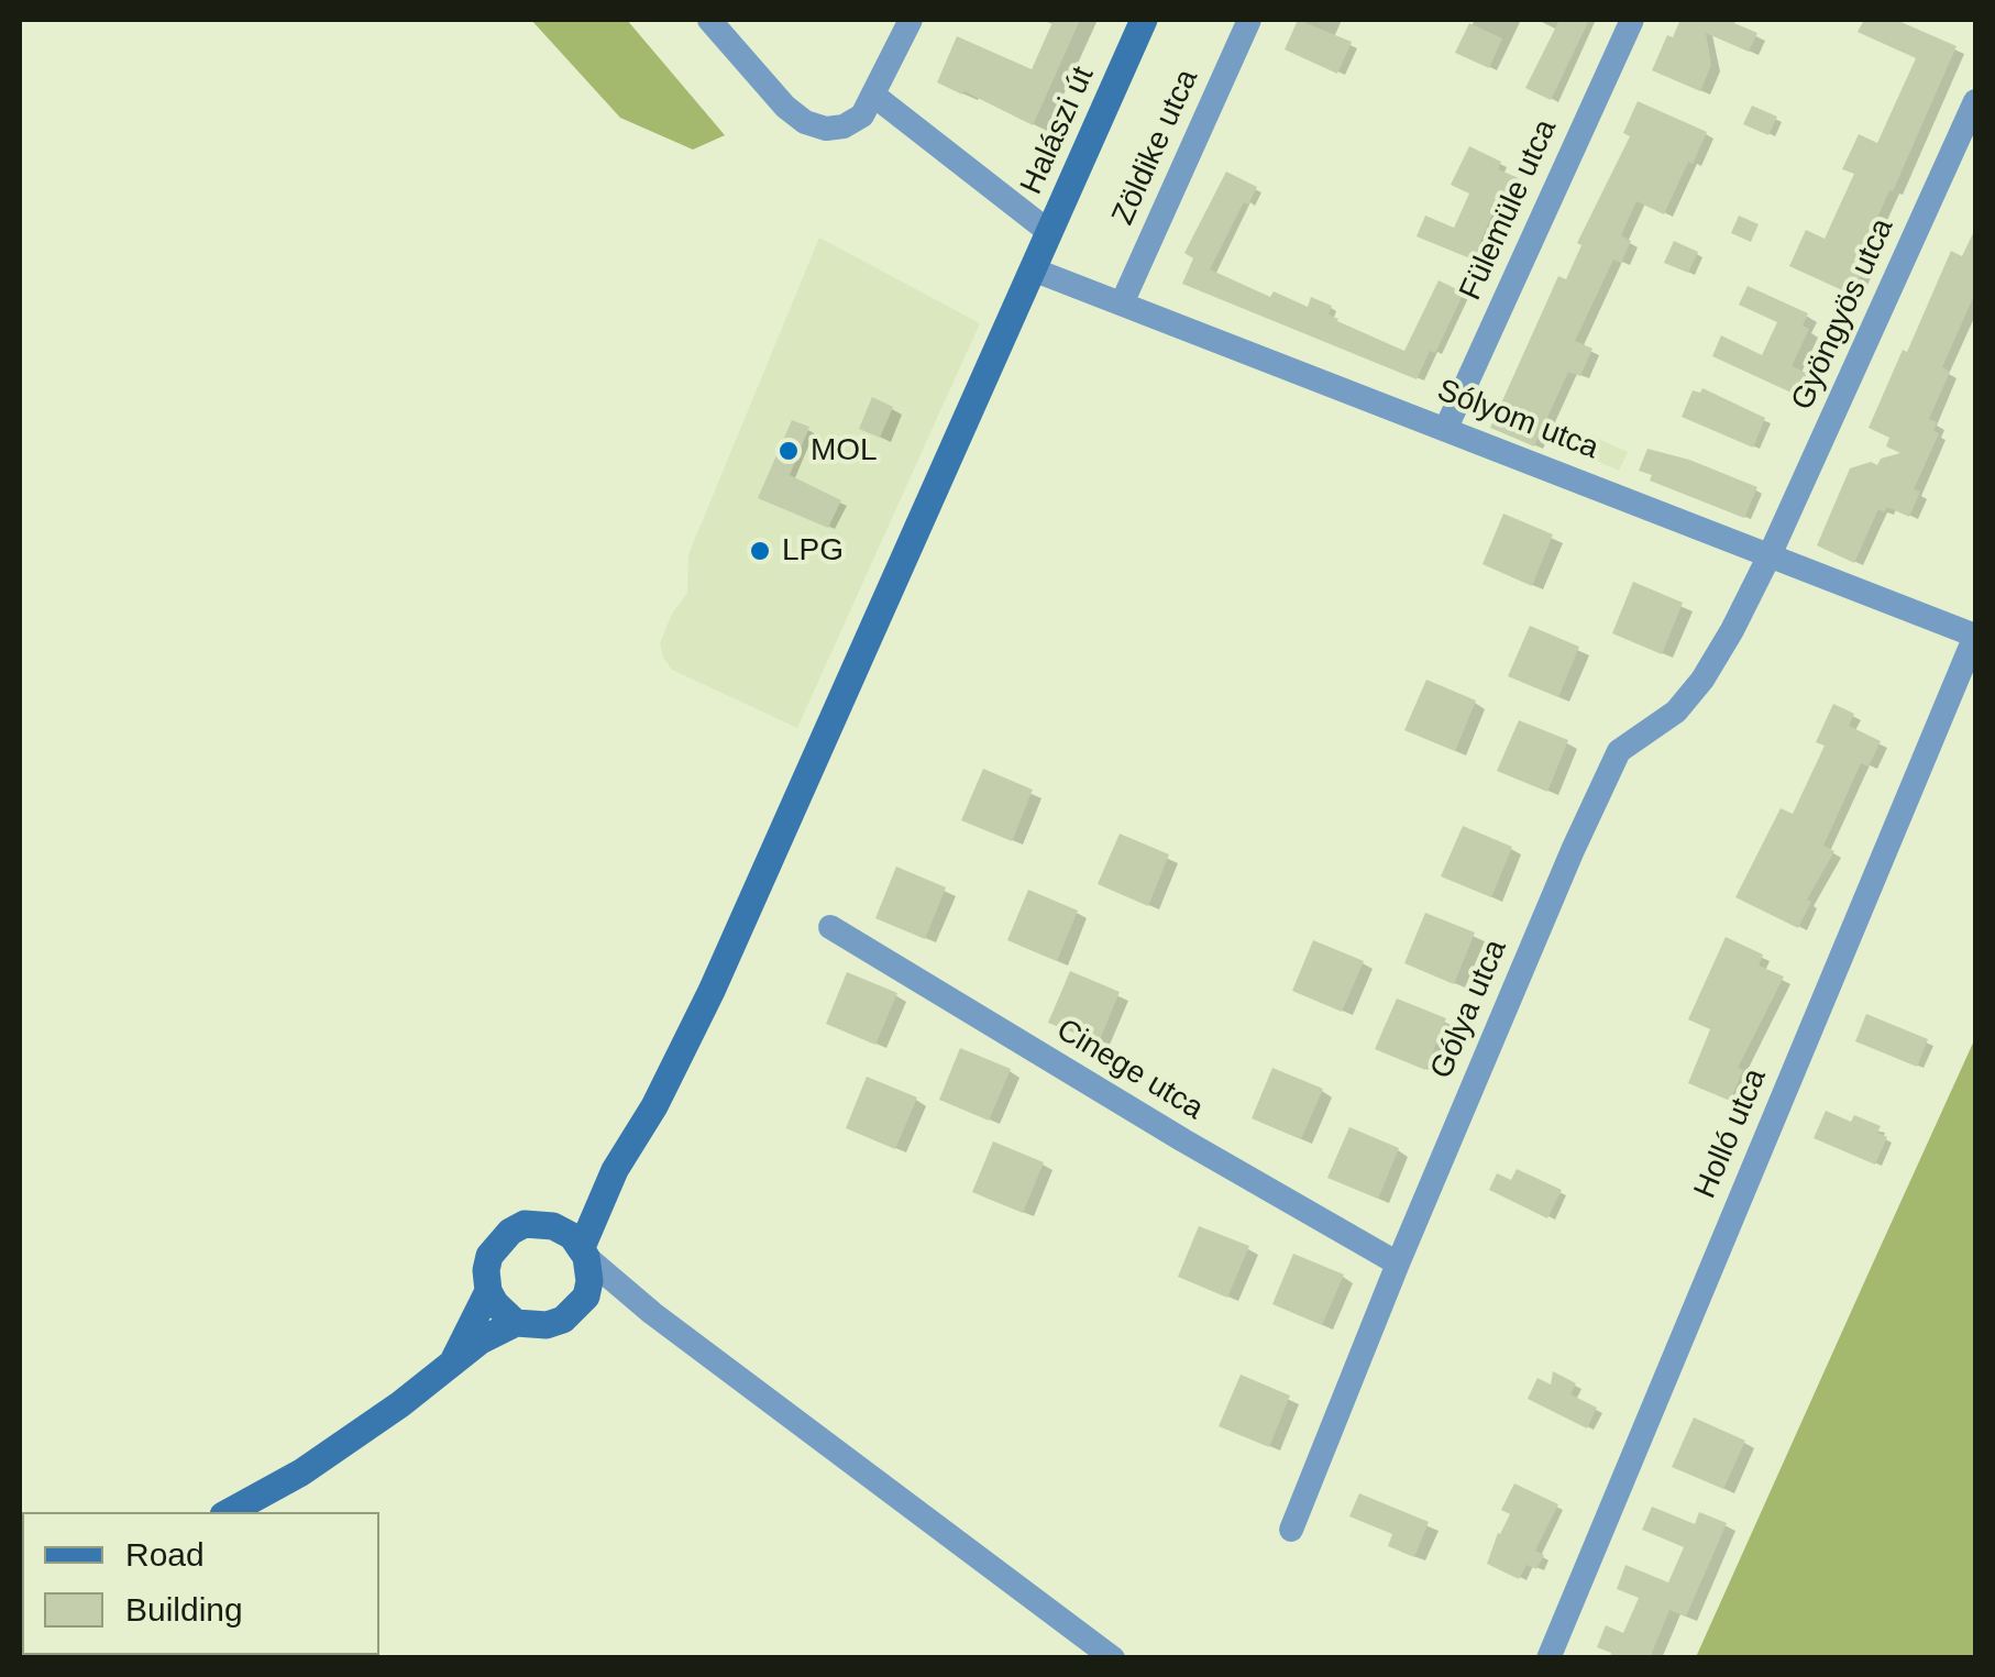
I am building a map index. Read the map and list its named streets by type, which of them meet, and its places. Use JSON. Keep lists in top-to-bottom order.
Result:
{
  "streets": {
    "main road": ["Halászi út"],
    "street": [
      "Zöldike utca",
      "Fülemüle utca",
      "Gyöngyös utca",
      "Sólyom utca",
      "Gólya utca",
      "Cinege utca",
      "Holló utca"
    ]
  },
  "crossings": [
    ["Halászi út", "Sólyom utca"],
    ["Zöldike utca", "Sólyom utca"],
    ["Fülemüle utca", "Sólyom utca"],
    ["Gyöngyös utca", "Sólyom utca"],
    ["Gyöngyös utca", "Gólya utca"],
    ["Sólyom utca", "Gólya utca"],
    ["Sólyom utca", "Holló utca"],
    ["Gólya utca", "Cinege utca"]
  ],
  "places": ["MOL", "LPG"],
  "legend": ["Road", "Building"]
}
